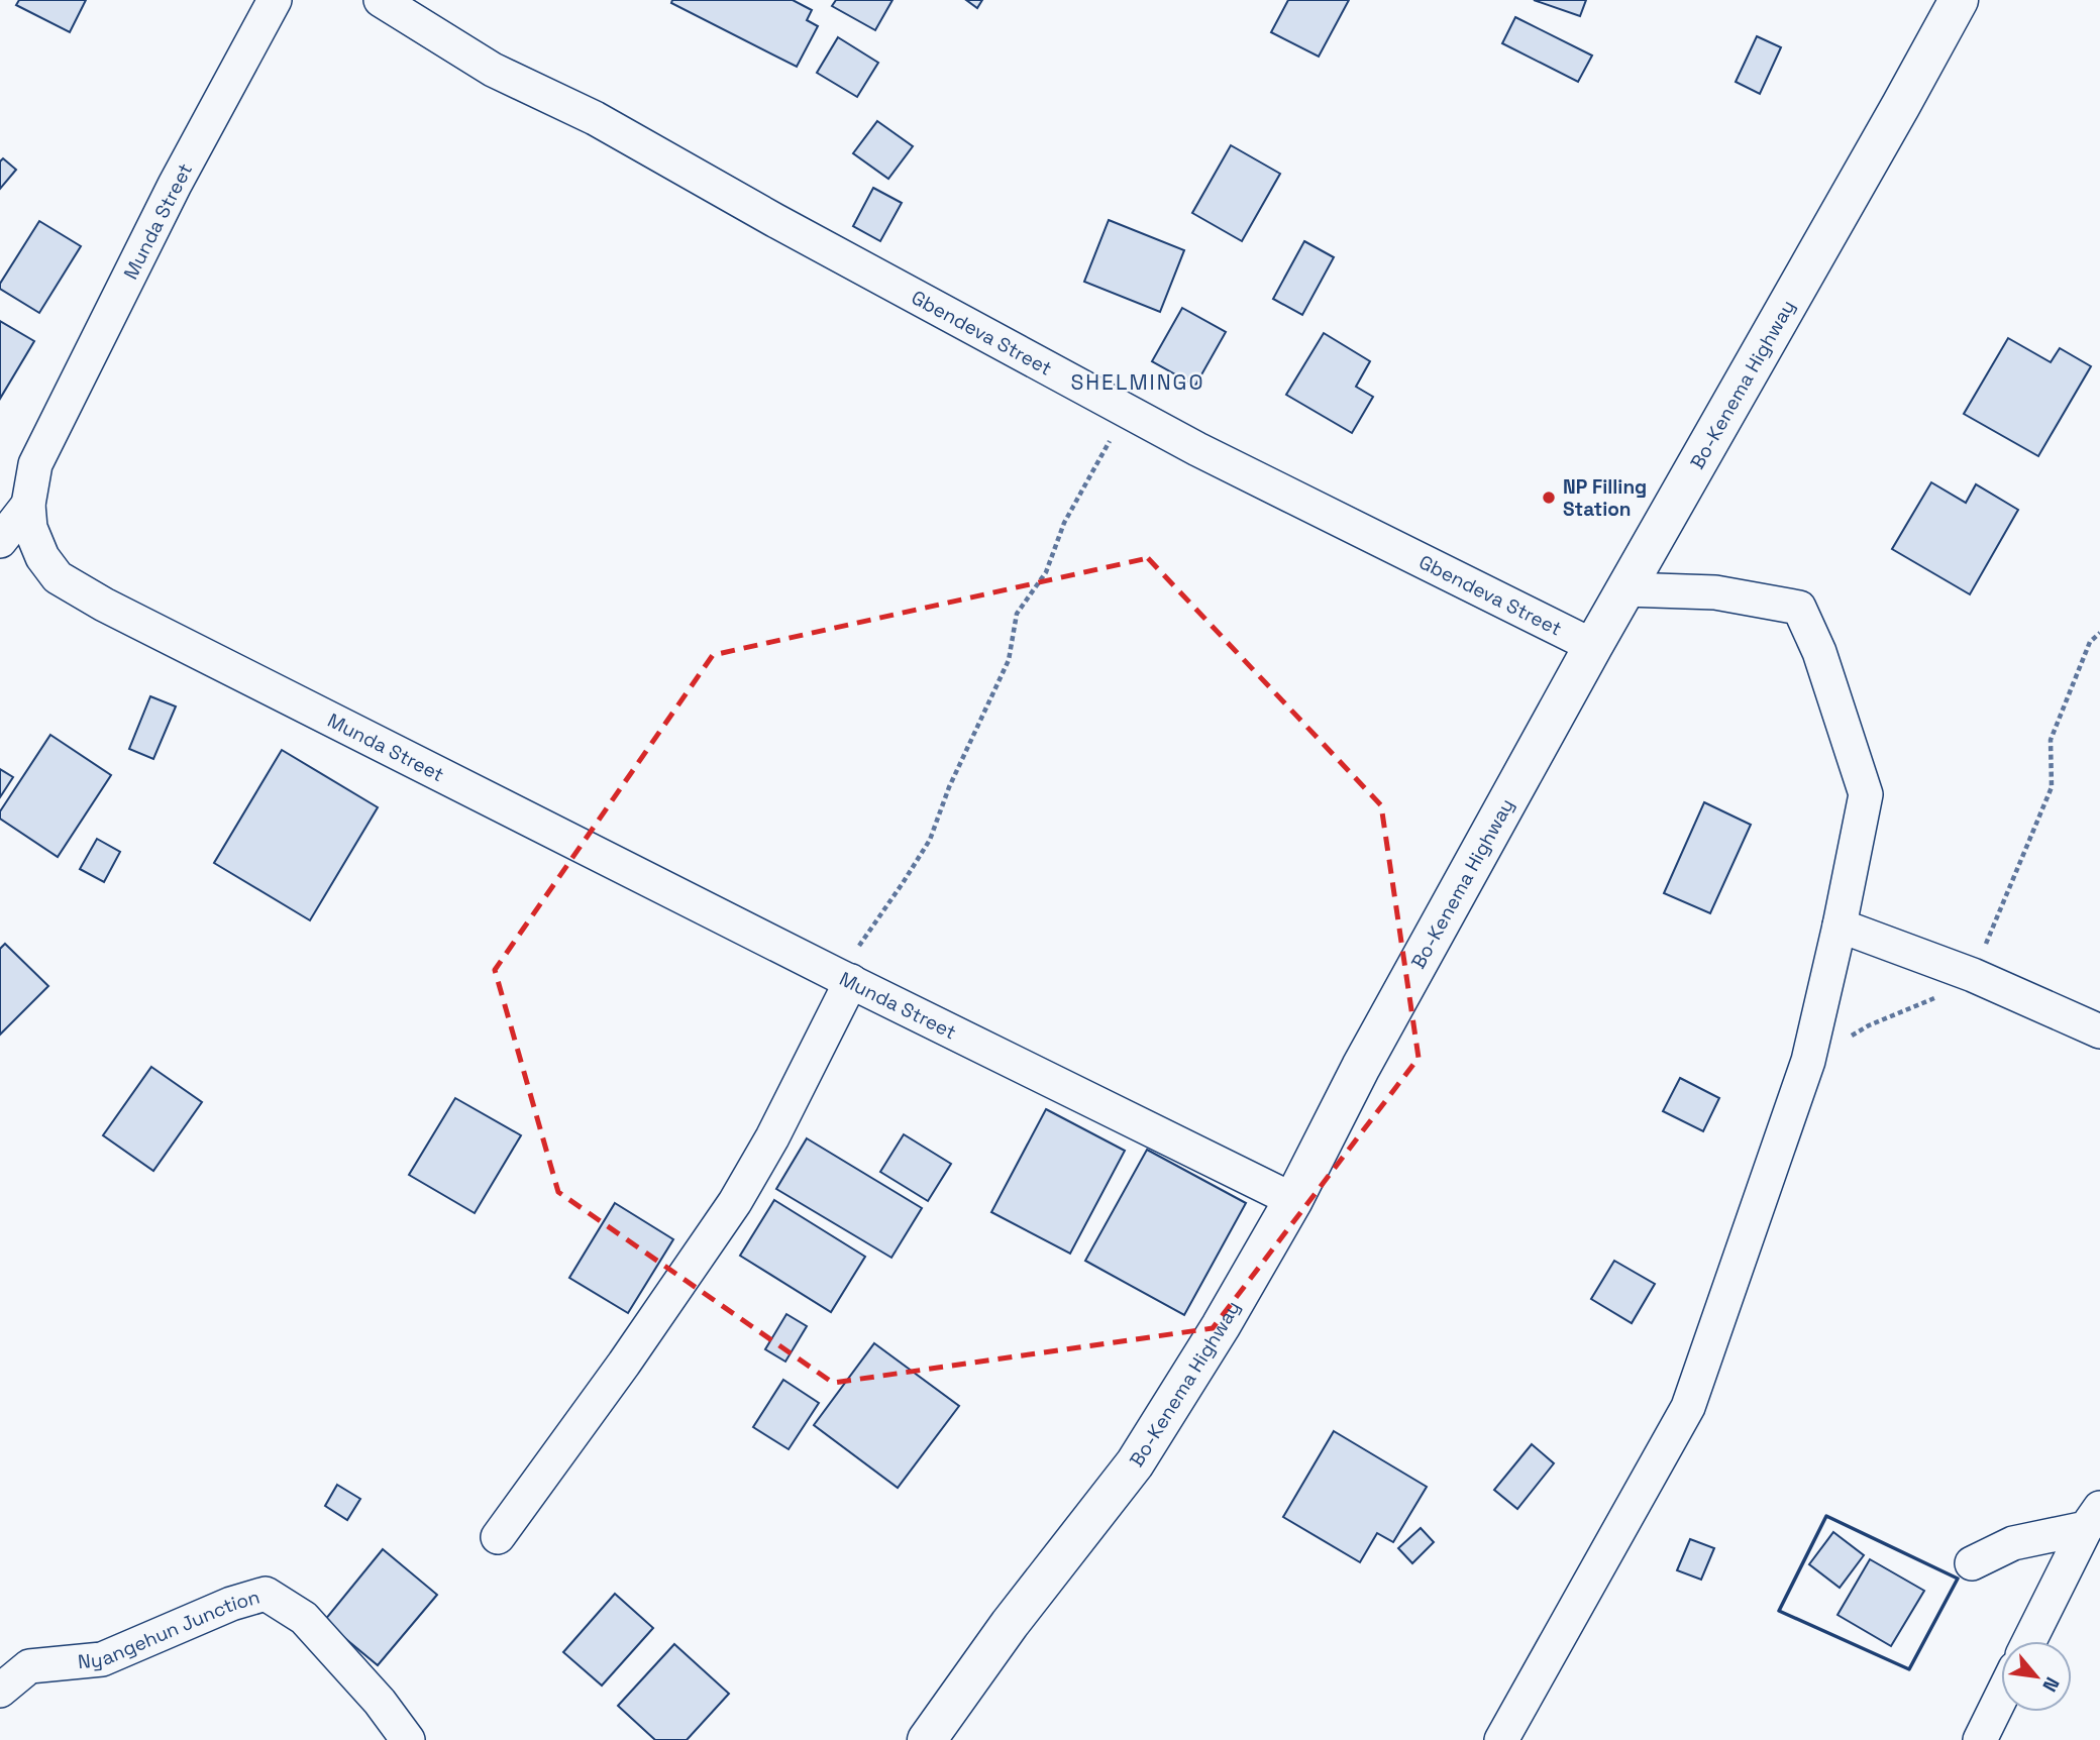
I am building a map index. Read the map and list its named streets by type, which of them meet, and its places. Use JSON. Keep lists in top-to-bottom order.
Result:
{
  "streets": {
    "highway": ["Bo-Kenema Highway"],
    "street": ["Munda Street", "Gbendeva Street", "Nyangehun Junction"]
  },
  "crossings": [
    ["Munda Street", "Bo-Kenema Highway"],
    ["Gbendeva Street", "Bo-Kenema Highway"]
  ],
  "districts": ["SHELMINGO"],
  "places": ["NP Filling Station"],
  "north": "bottom right"
}
